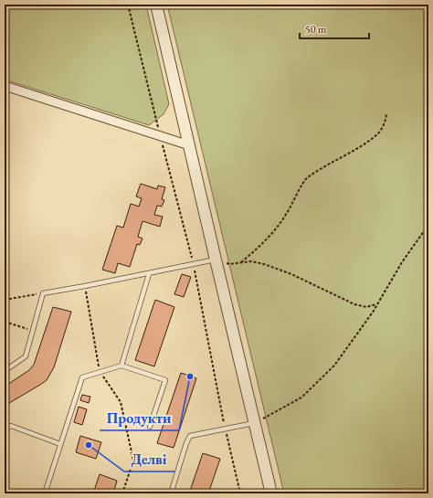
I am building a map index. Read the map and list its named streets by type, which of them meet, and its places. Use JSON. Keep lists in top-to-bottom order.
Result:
{
  "places": ["Продукти", "Делві"],
  "scale_bar": "50 m"
}
